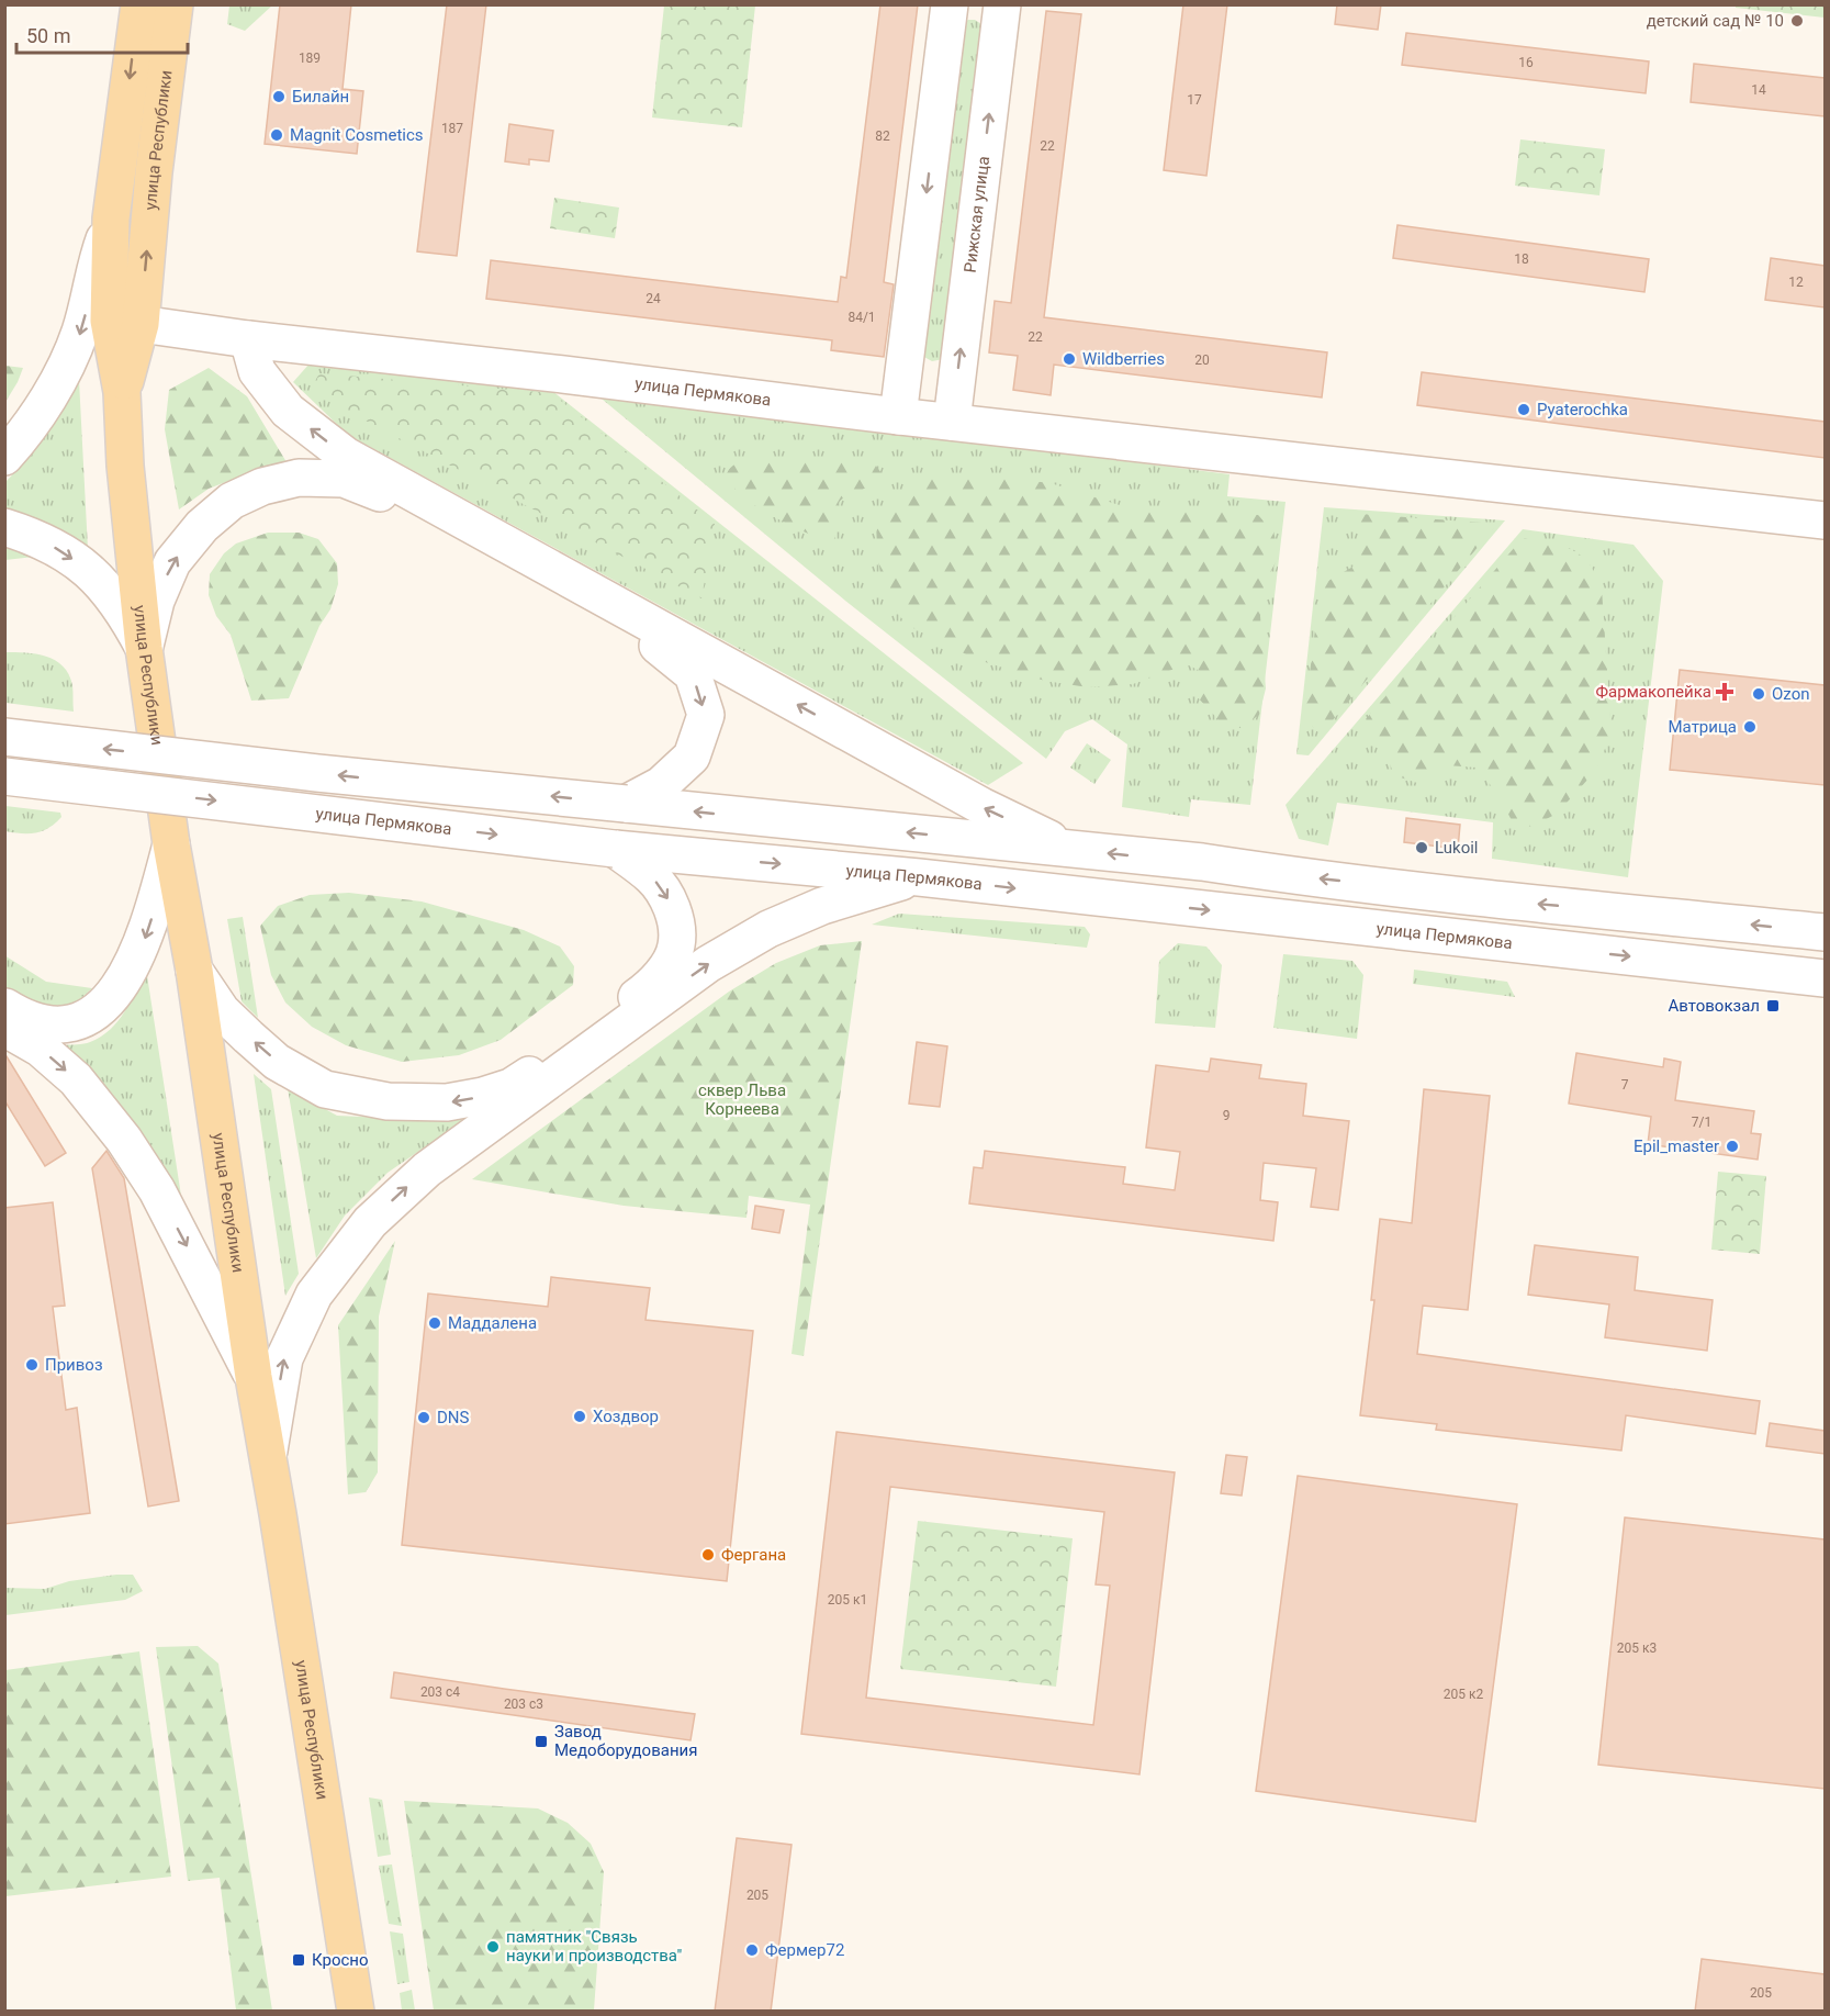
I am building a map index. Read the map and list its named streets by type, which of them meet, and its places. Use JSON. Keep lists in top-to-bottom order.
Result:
{
  "streets": {
    "main road": ["улица Республики", "Рижская улица", "улица Пермякова"]
  },
  "crossings": [
    ["улица Республики", "улица Пермякова"],
    ["Рижская улица", "улица Пермякова"]
  ],
  "parks": ["сквер Льва Корнеева"],
  "places": {
    "other": [
      "детский сад № 10",
      "Билайн",
      "Magnit Cosmetics",
      "Wildberries",
      "Pyaterochka",
      "Ozon",
      "Матрица",
      "Lukoil",
      "Epil_master",
      "Маддалена",
      "Привоз",
      "Хоздвор",
      "DNS",
      "Фергана",
      "памятник \"Связь науки и производства\"",
      "Фермер72"
    ],
    "health": ["Фармакопейка"],
    "transit": ["Автовокзал", "Завод Медоборудования", "Кросно"]
  },
  "house_numbers": [
    "189",
    "16",
    "14",
    "17",
    "187",
    "82",
    "22",
    "18",
    "12",
    "24",
    "84/1",
    "22",
    "20",
    "7",
    "9",
    "7/1",
    "205 к1",
    "205 к3",
    "203 c4",
    "205 к2",
    "203 c3",
    "205",
    "205"
  ],
  "scale_bar": "50 m"
}
